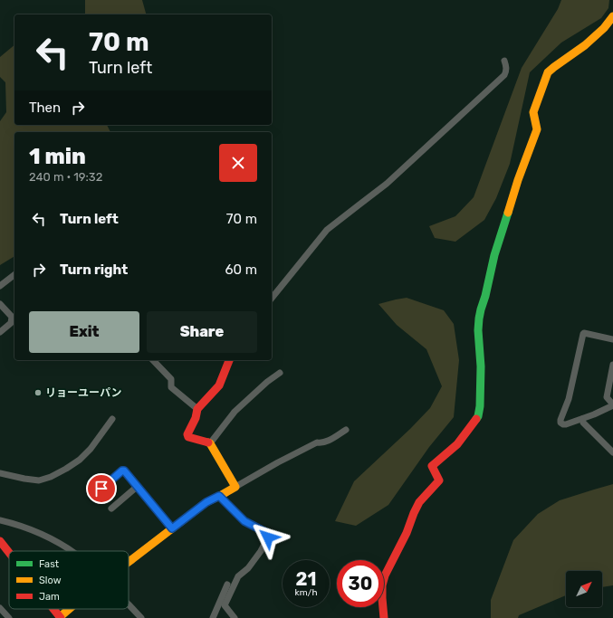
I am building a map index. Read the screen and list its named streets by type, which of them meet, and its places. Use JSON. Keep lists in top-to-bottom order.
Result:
{
  "places": ["リョーユーパン"],
  "legend": ["Fast", "Slow", "Jam"],
  "north": "top right",
  "page": {
    "turn": ["70 m", "Turn left"],
    "then": "Then",
    "heading": ["1 min", "240 m · 19:32"],
    "list": [
      {
        "name": "Turn left",
        "value": "70 m"
      },
      {
        "name": "Turn right",
        "value": "60 m"
      }
    ],
    "buttons": ["Exit", "Share"],
    "speed": "21 km/h",
    "limit": "30"
  }
}
